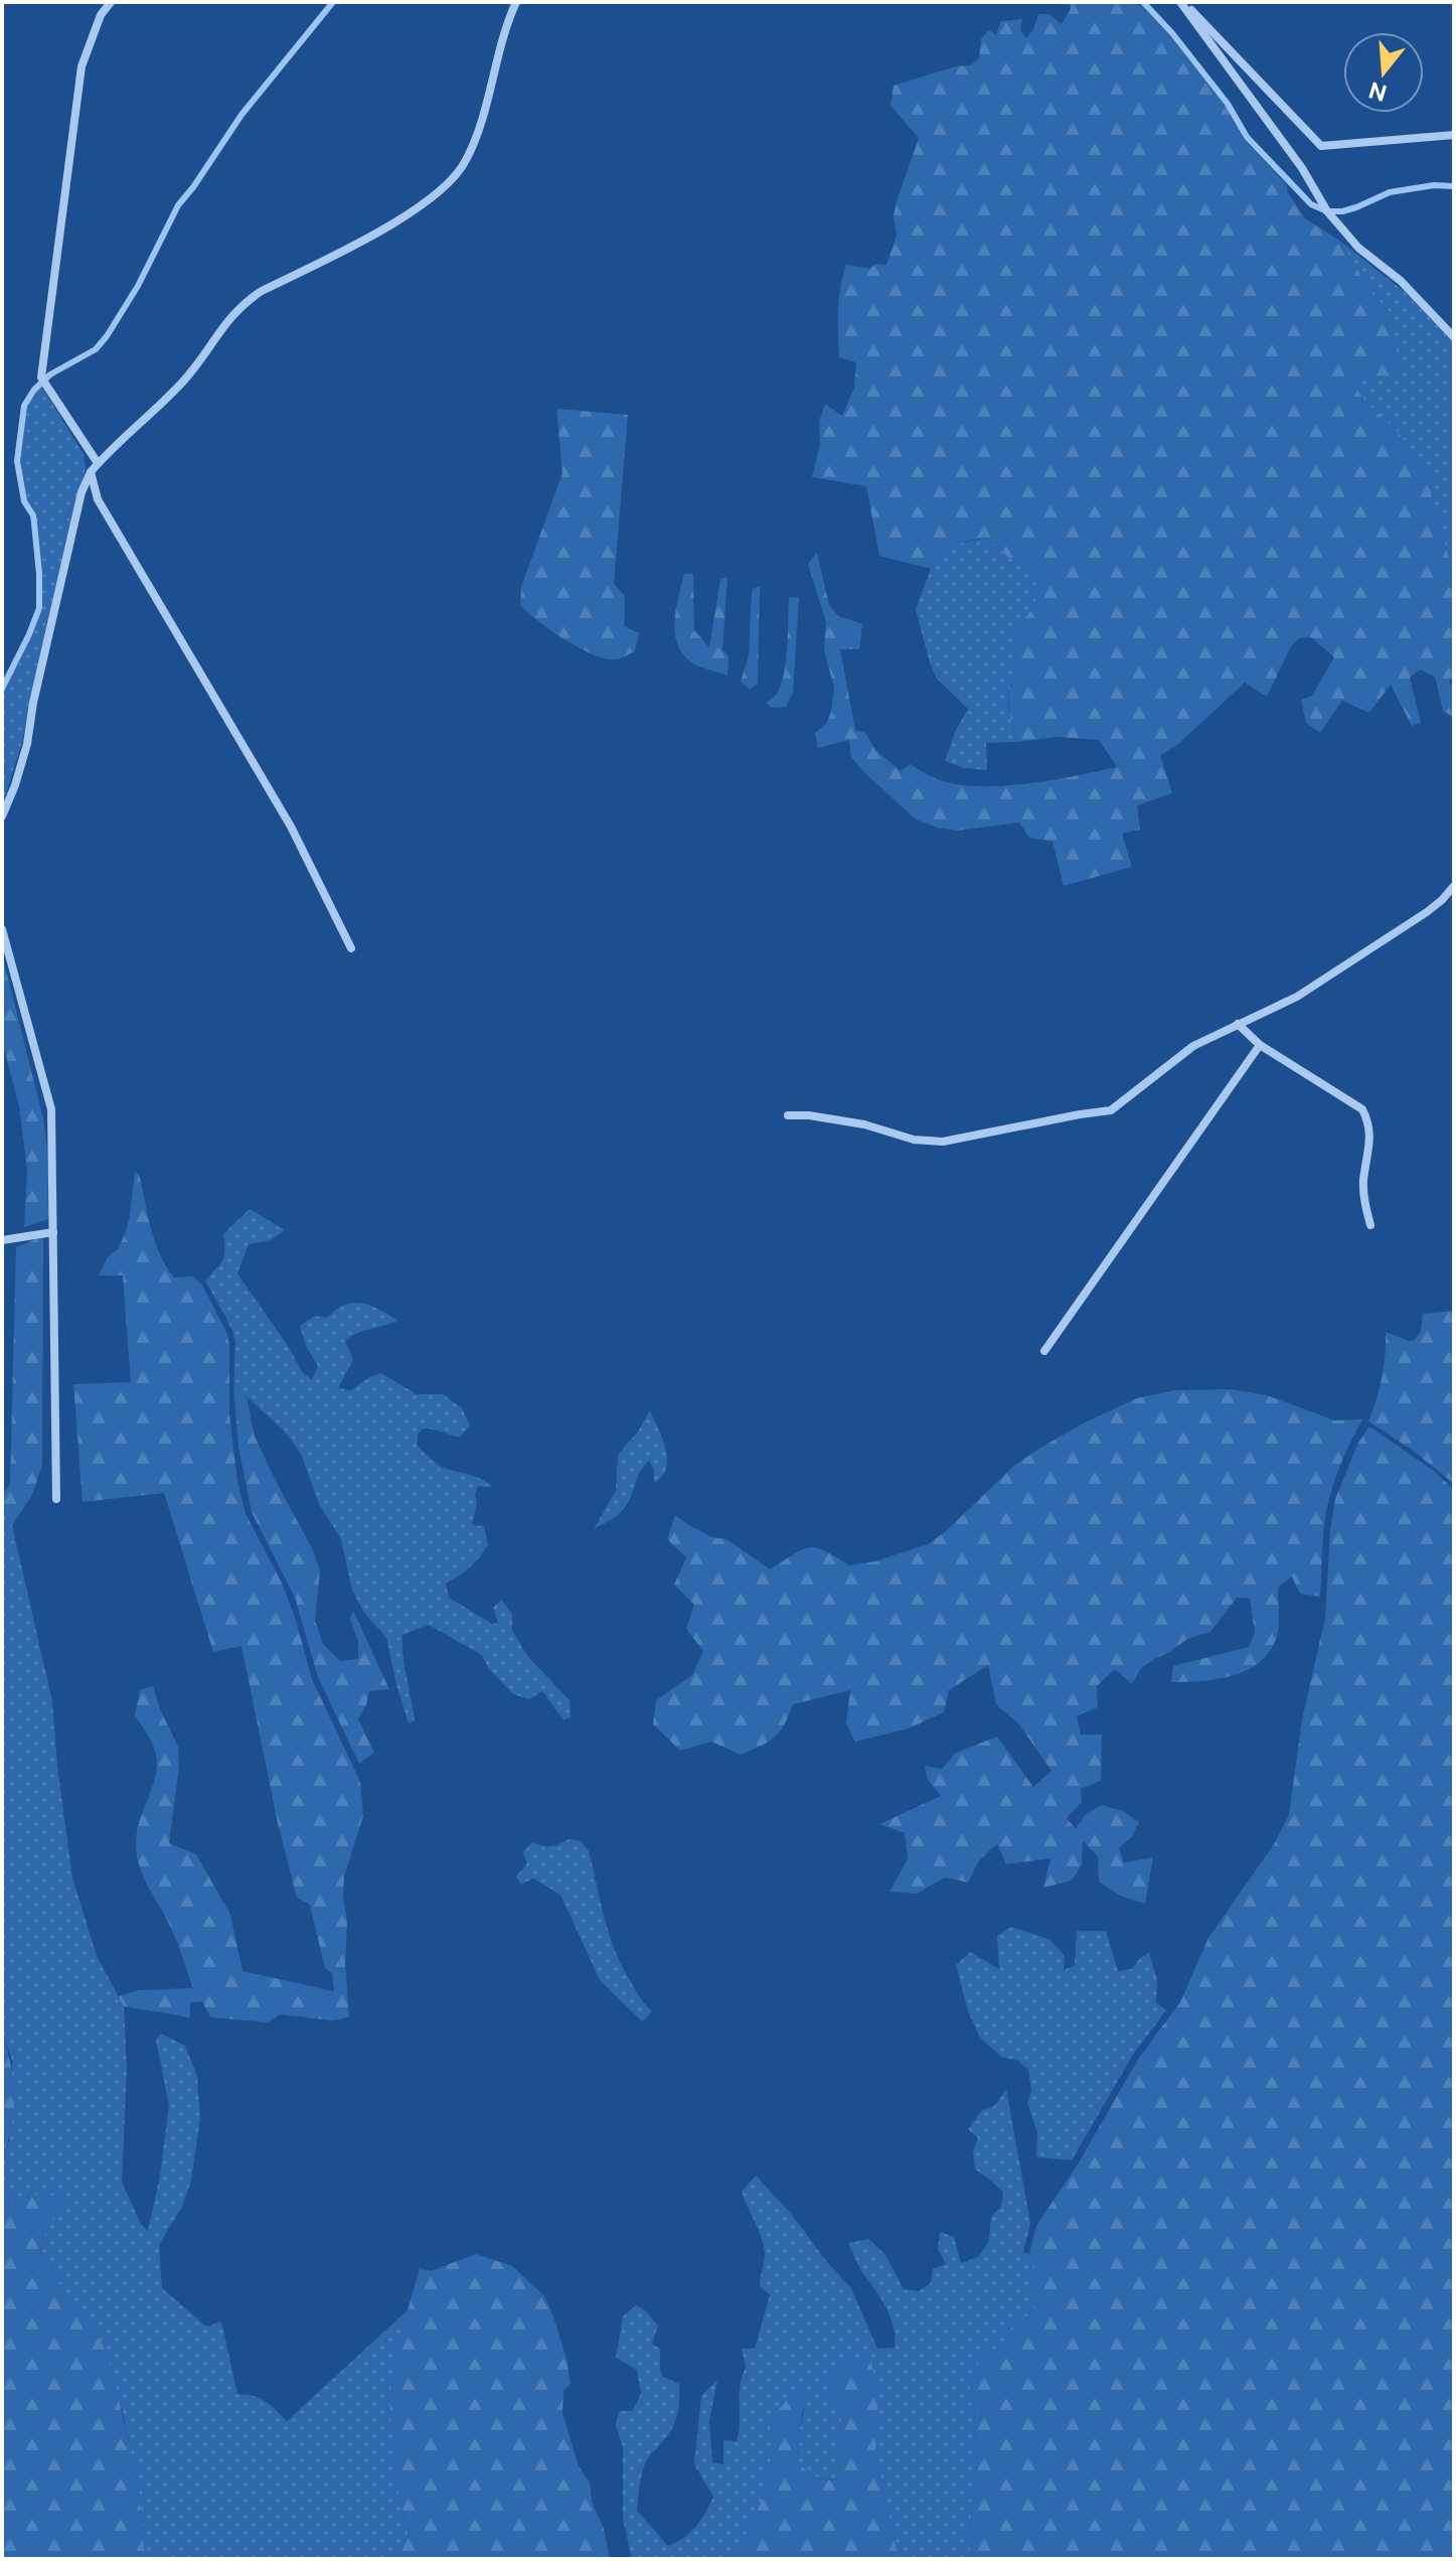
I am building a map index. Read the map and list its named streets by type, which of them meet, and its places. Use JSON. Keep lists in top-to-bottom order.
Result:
{
  "north": "bottom"
}
